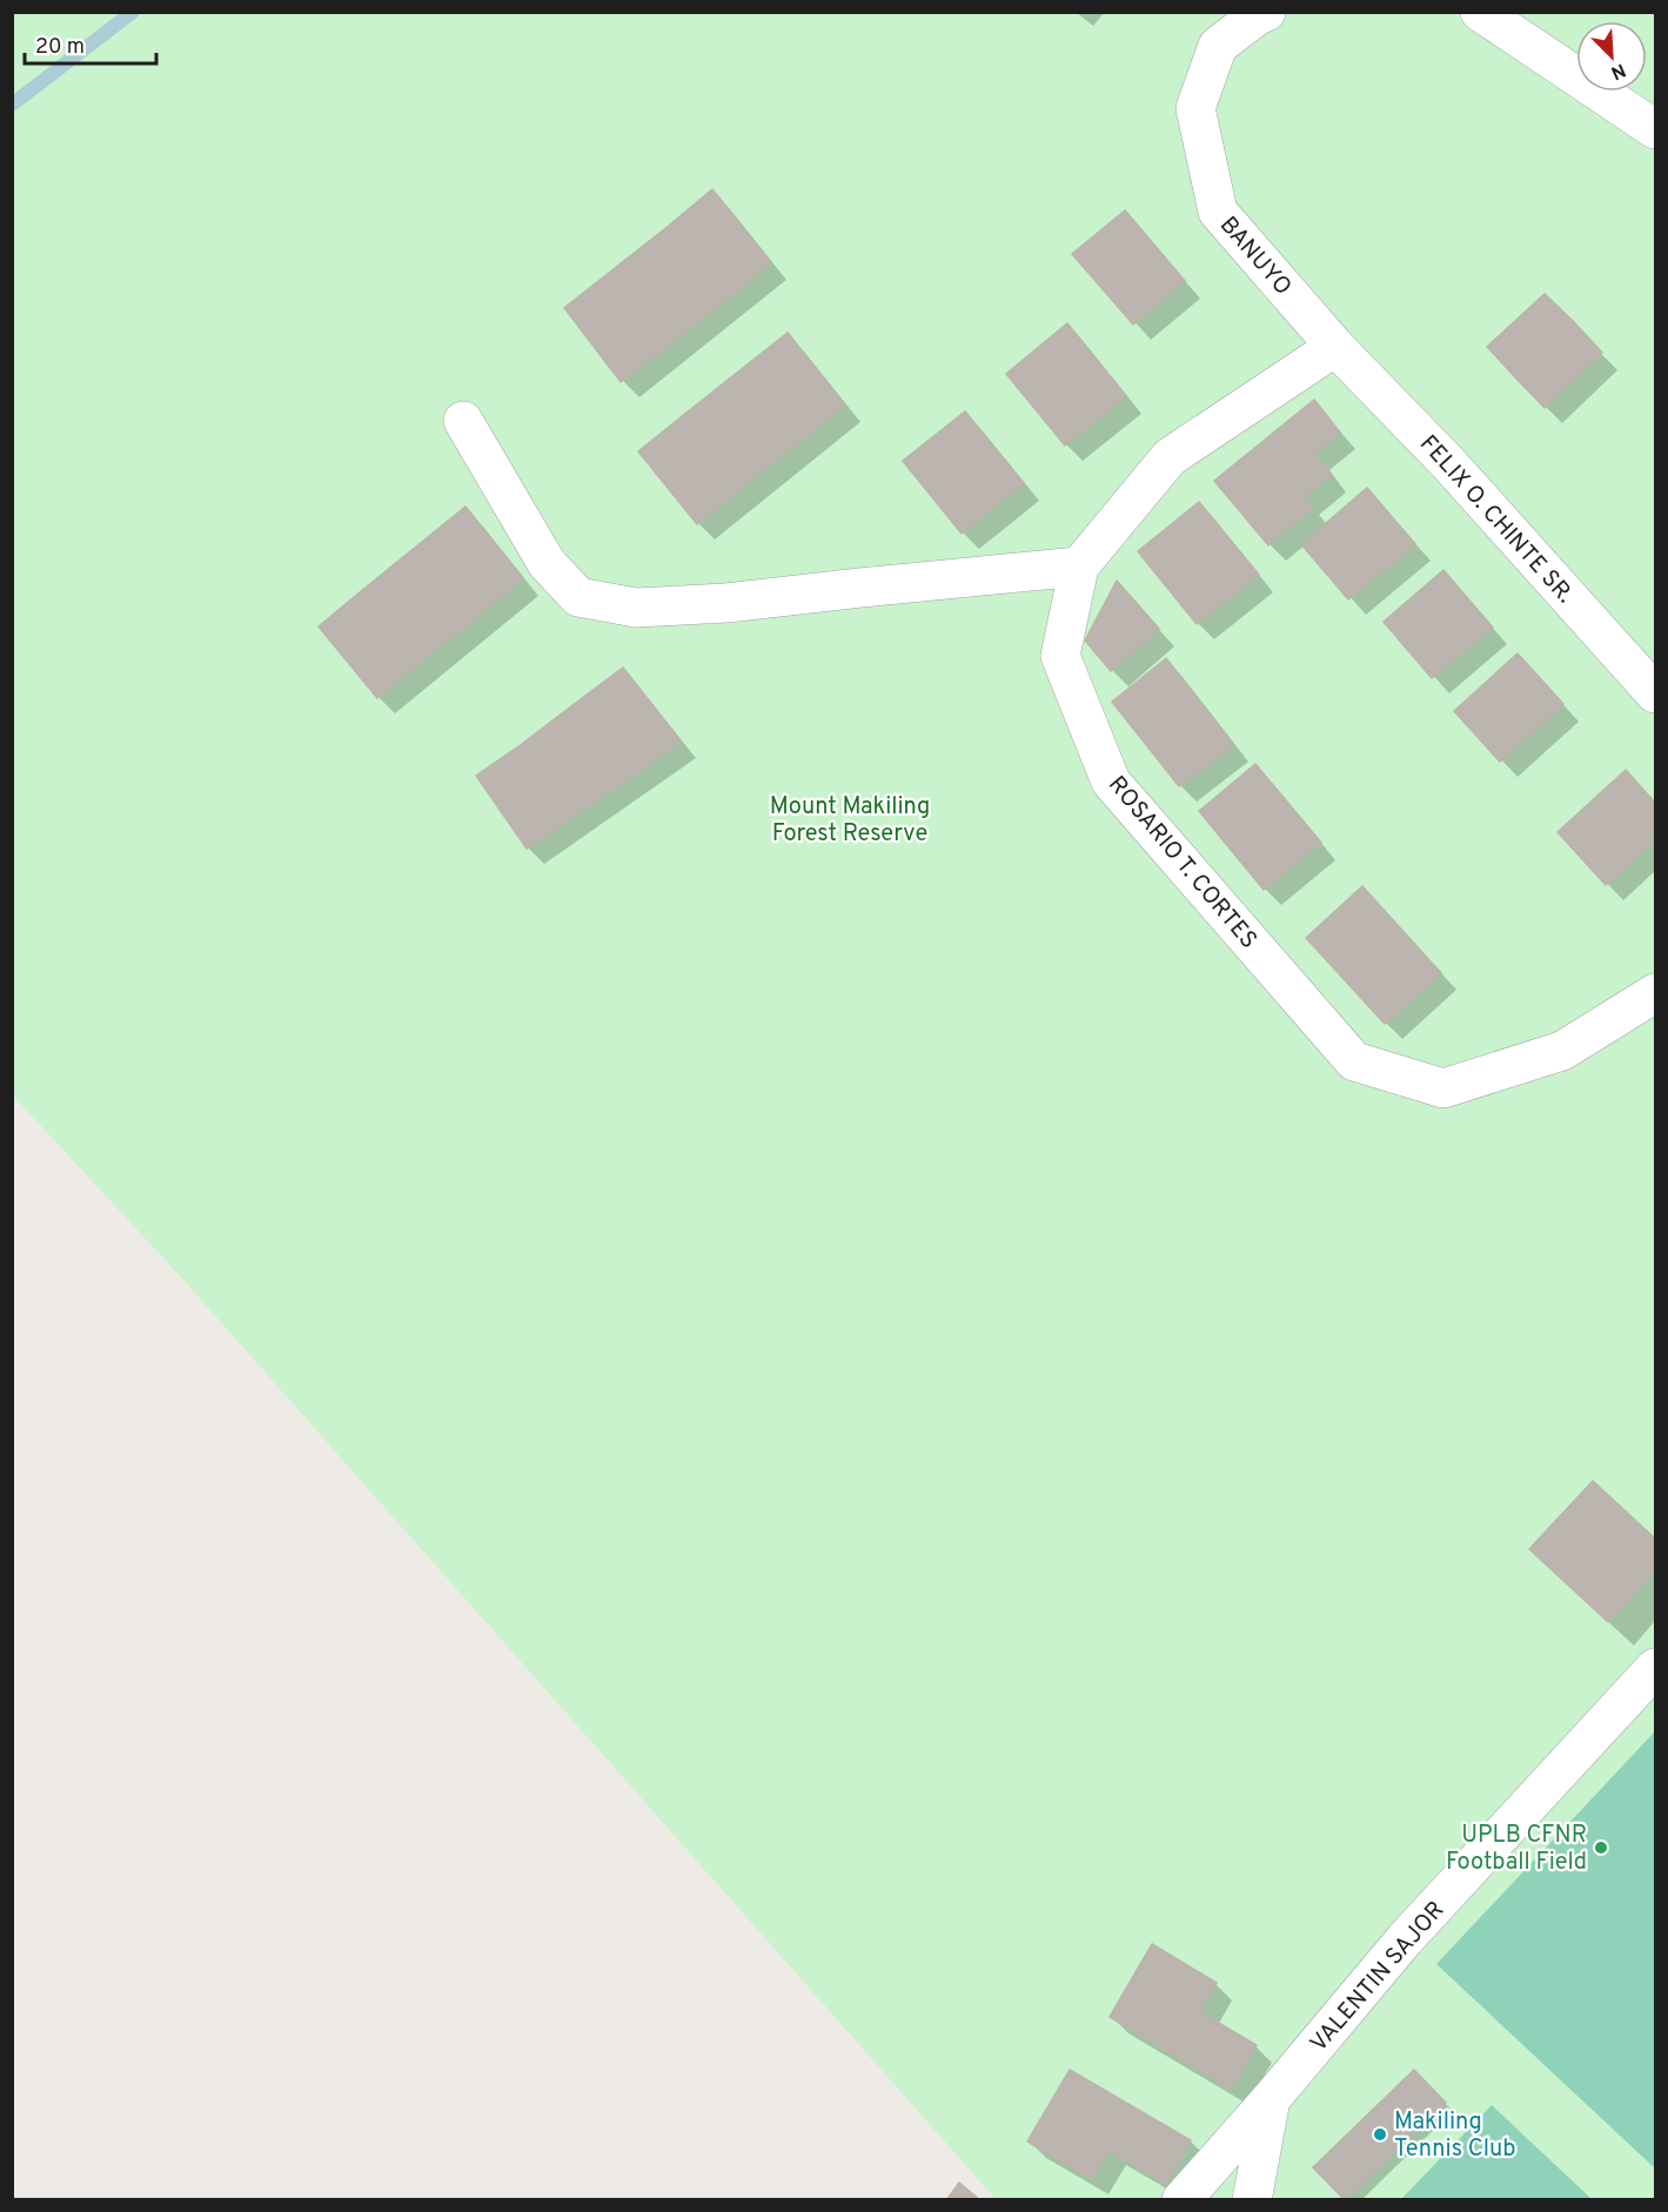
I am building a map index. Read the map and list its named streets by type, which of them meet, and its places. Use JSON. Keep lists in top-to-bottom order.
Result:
{
  "streets": {
    "street": [
      "BANUYO",
      "FELIX O. CHINTE SR.",
      "ROSARIO T. CORTES",
      "VALENTIN SAJOR"
    ]
  },
  "crossings": [
    ["BANUYO", "FELIX O. CHINTE SR."],
    ["BANUYO", "ROSARIO T. CORTES"],
    ["FELIX O. CHINTE SR.", "ROSARIO T. CORTES"]
  ],
  "parks": ["Mount Makiling Forest Reserve"],
  "places": ["UPLB CFNR Football Field", "Makiling Tennis Club"],
  "scale_bar": "20 m",
  "north": "bottom right"
}
